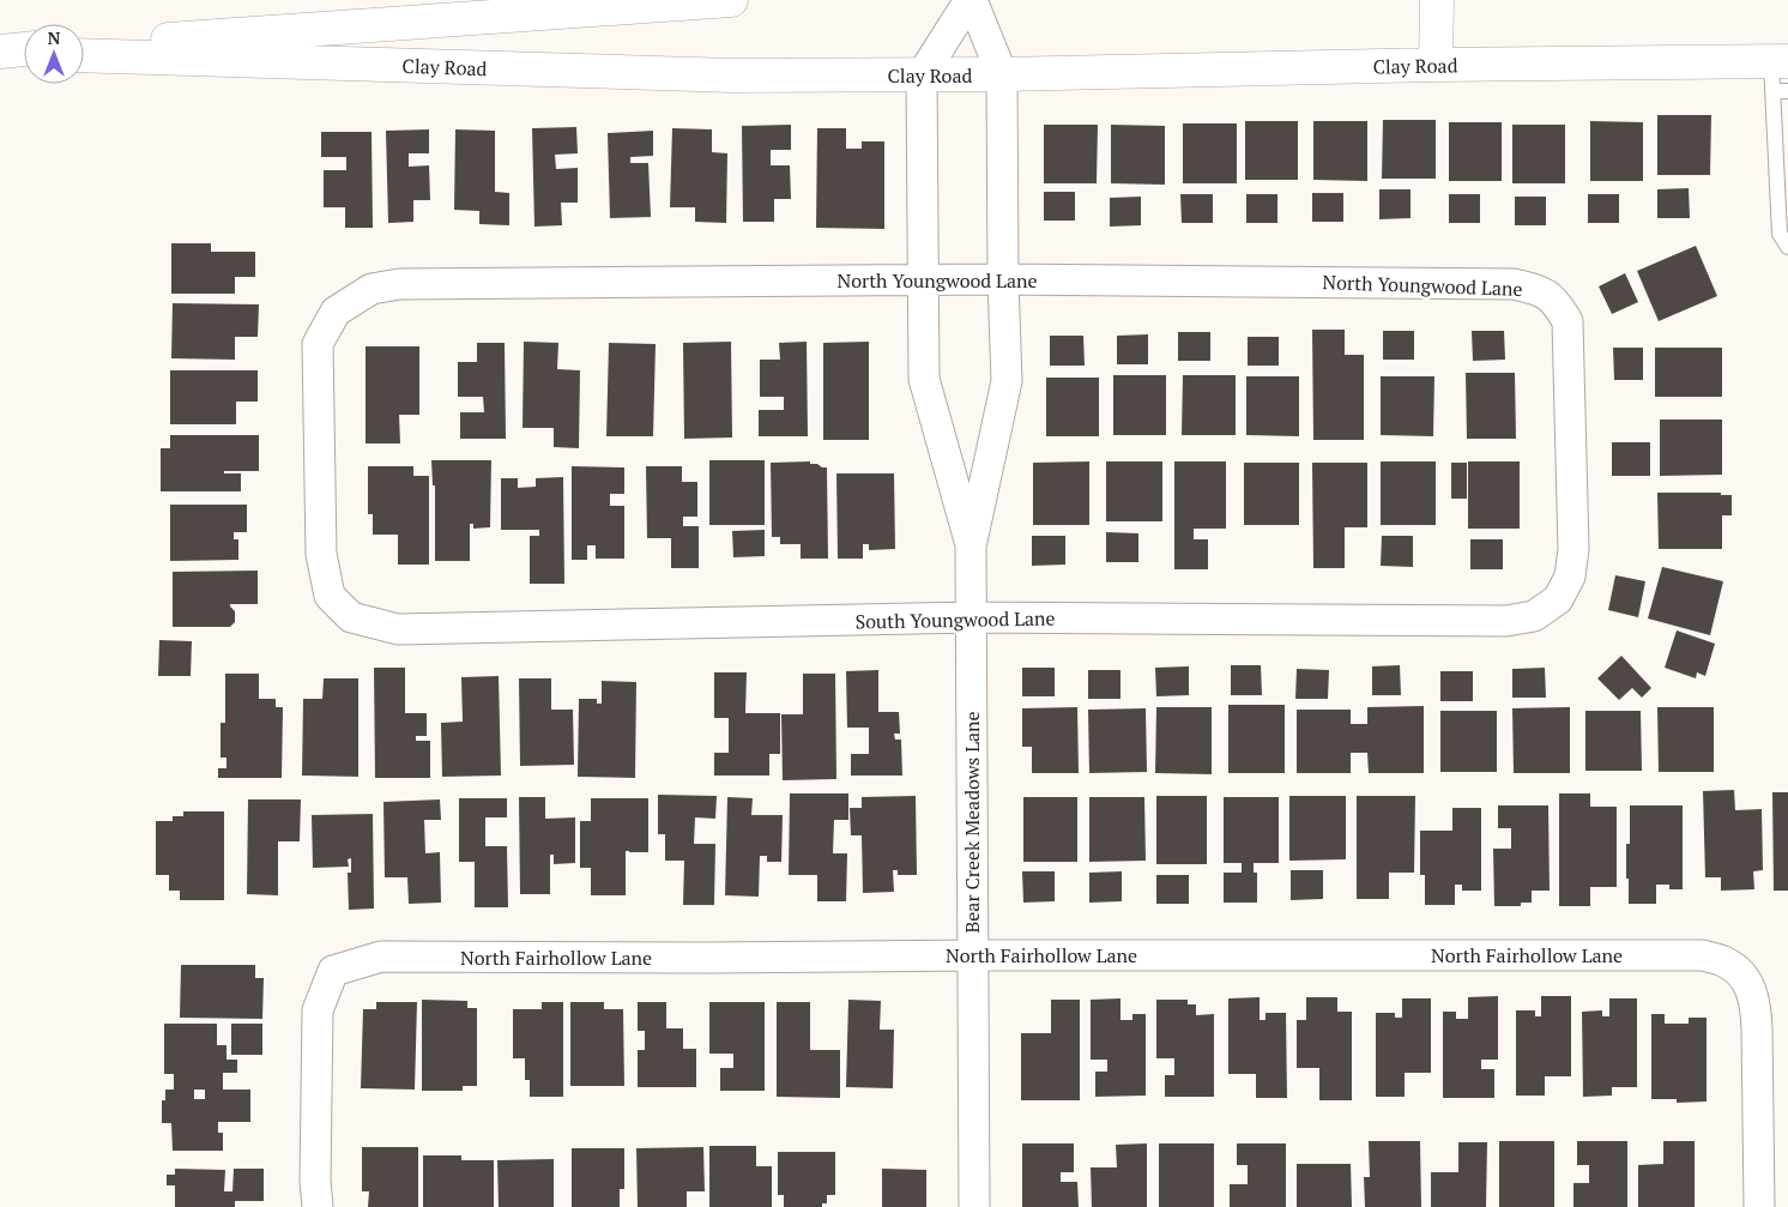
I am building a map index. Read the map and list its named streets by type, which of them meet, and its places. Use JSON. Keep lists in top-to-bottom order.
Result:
{
  "streets": {
    "main road": ["Clay Road"],
    "street": [
      "North Youngwood Lane",
      "South Youngwood Lane",
      "Bear Creek Meadows Lane",
      "North Fairhollow Lane"
    ]
  },
  "crossings": [
    ["Clay Road", "Bear Creek Meadows Lane"],
    ["North Youngwood Lane", "South Youngwood Lane"],
    ["North Youngwood Lane", "Bear Creek Meadows Lane"],
    ["South Youngwood Lane", "Bear Creek Meadows Lane"],
    ["Bear Creek Meadows Lane", "North Fairhollow Lane"]
  ],
  "north": "top"
}
